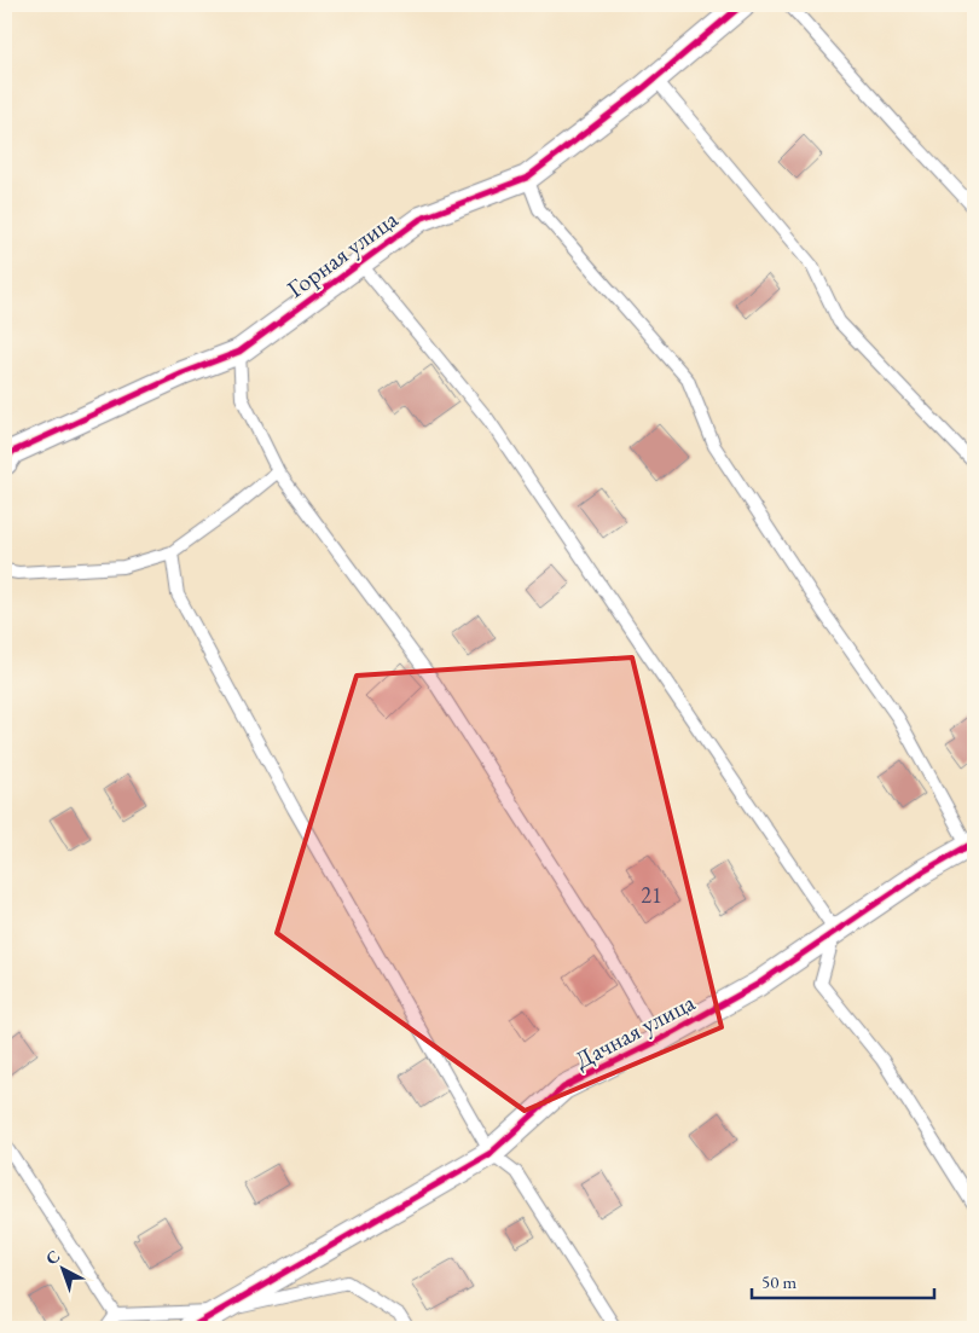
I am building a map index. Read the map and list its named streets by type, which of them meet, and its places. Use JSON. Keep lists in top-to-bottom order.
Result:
{
  "streets": {
    "street": ["Горная улица", "Дачная улица"]
  },
  "house_numbers": ["21"],
  "scale_bar": "50 m",
  "north": "top left"
}
